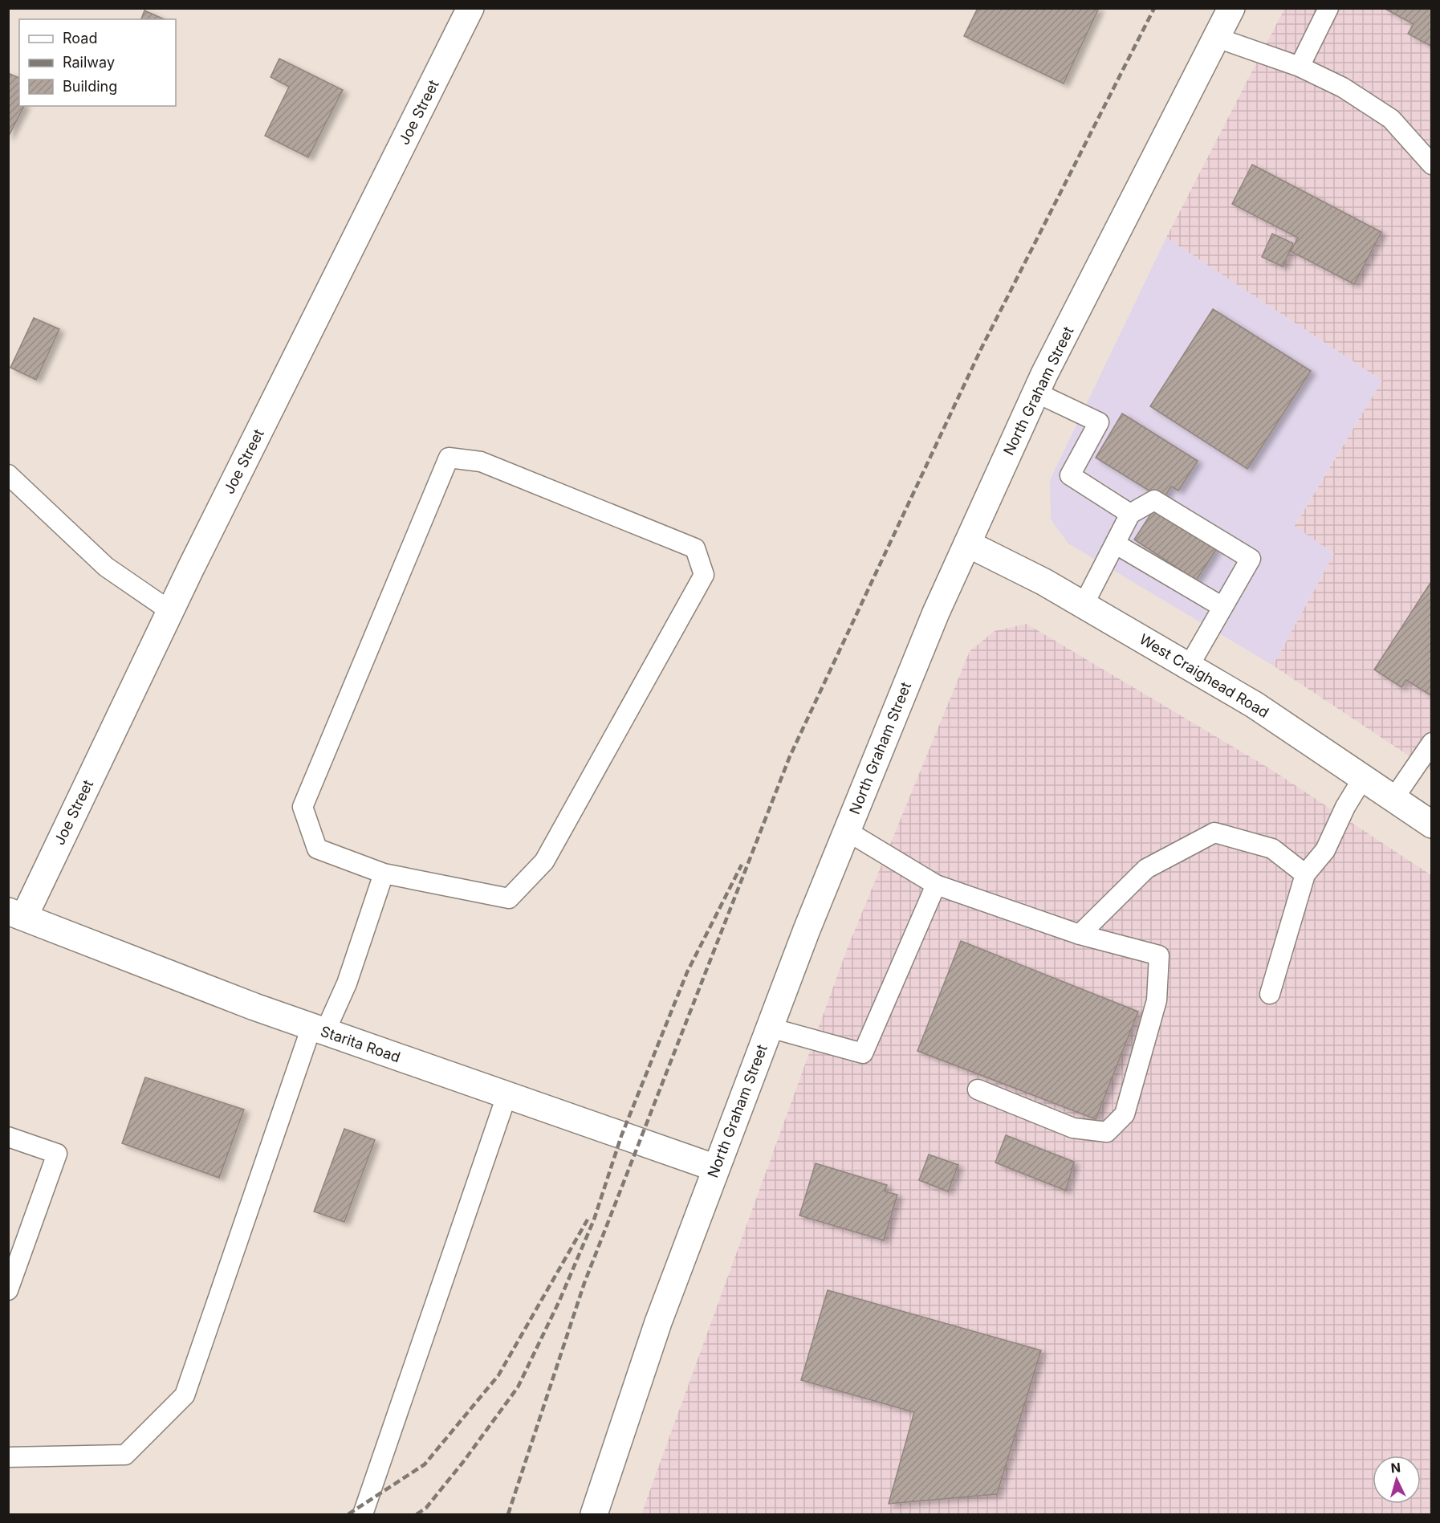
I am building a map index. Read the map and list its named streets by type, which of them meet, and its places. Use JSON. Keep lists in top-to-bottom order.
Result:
{
  "streets": {
    "street": [
      "Joe Street",
      "North Graham Street",
      "West Craighead Road",
      "Starita Road"
    ]
  },
  "crossings": [
    ["Joe Street", "Starita Road"],
    ["North Graham Street", "West Craighead Road"],
    ["North Graham Street", "Starita Road"]
  ],
  "legend": ["Road", "Railway", "Building"],
  "north": "top"
}
